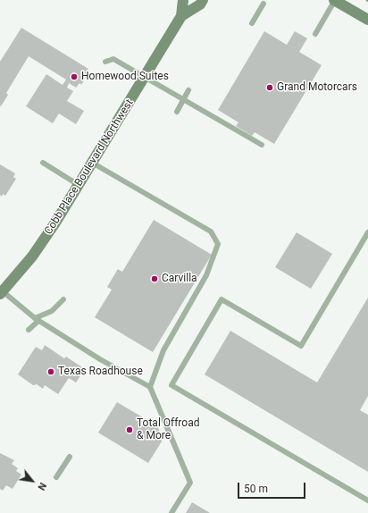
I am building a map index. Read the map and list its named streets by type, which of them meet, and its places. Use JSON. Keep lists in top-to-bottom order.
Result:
{
  "streets": {
    "street": ["Cobb Place Boulevard Northwest"]
  },
  "places": [
    "Homewood Suites",
    "Grand Motorcars",
    "Carvilla",
    "Texas Roadhouse",
    "Total Offroad & More"
  ],
  "scale_bar": "50 m",
  "north": "bottom right"
}
